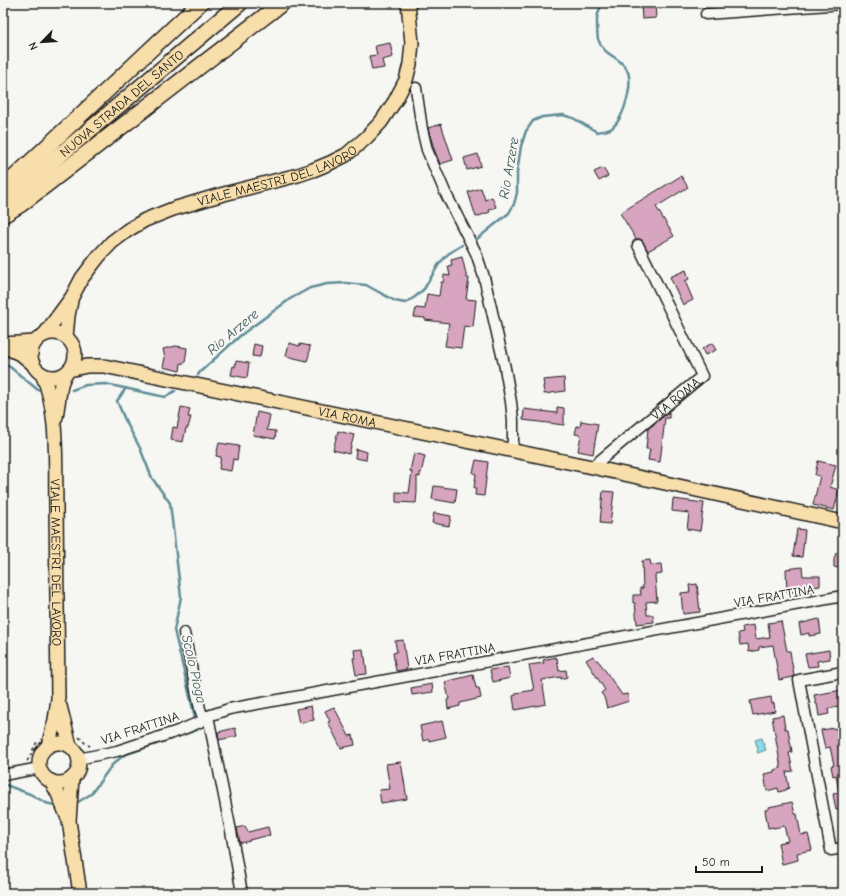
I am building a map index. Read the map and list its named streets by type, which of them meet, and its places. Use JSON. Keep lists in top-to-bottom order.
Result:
{
  "streets": {
    "highway": ["NUOVA STRADA DEL SANTO"],
    "main road": ["VIALE MAESTRI DEL LAVORO", "VIA ROMA"],
    "street": ["VIA FRATTINA"]
  },
  "crossings": [
    ["VIALE MAESTRI DEL LAVORO", "VIA ROMA"],
    ["VIALE MAESTRI DEL LAVORO", "VIA FRATTINA"]
  ],
  "water": ["Rio Arzere", "Scolo Pioga"],
  "scale_bar": "50 m",
  "north": "bottom left"
}
